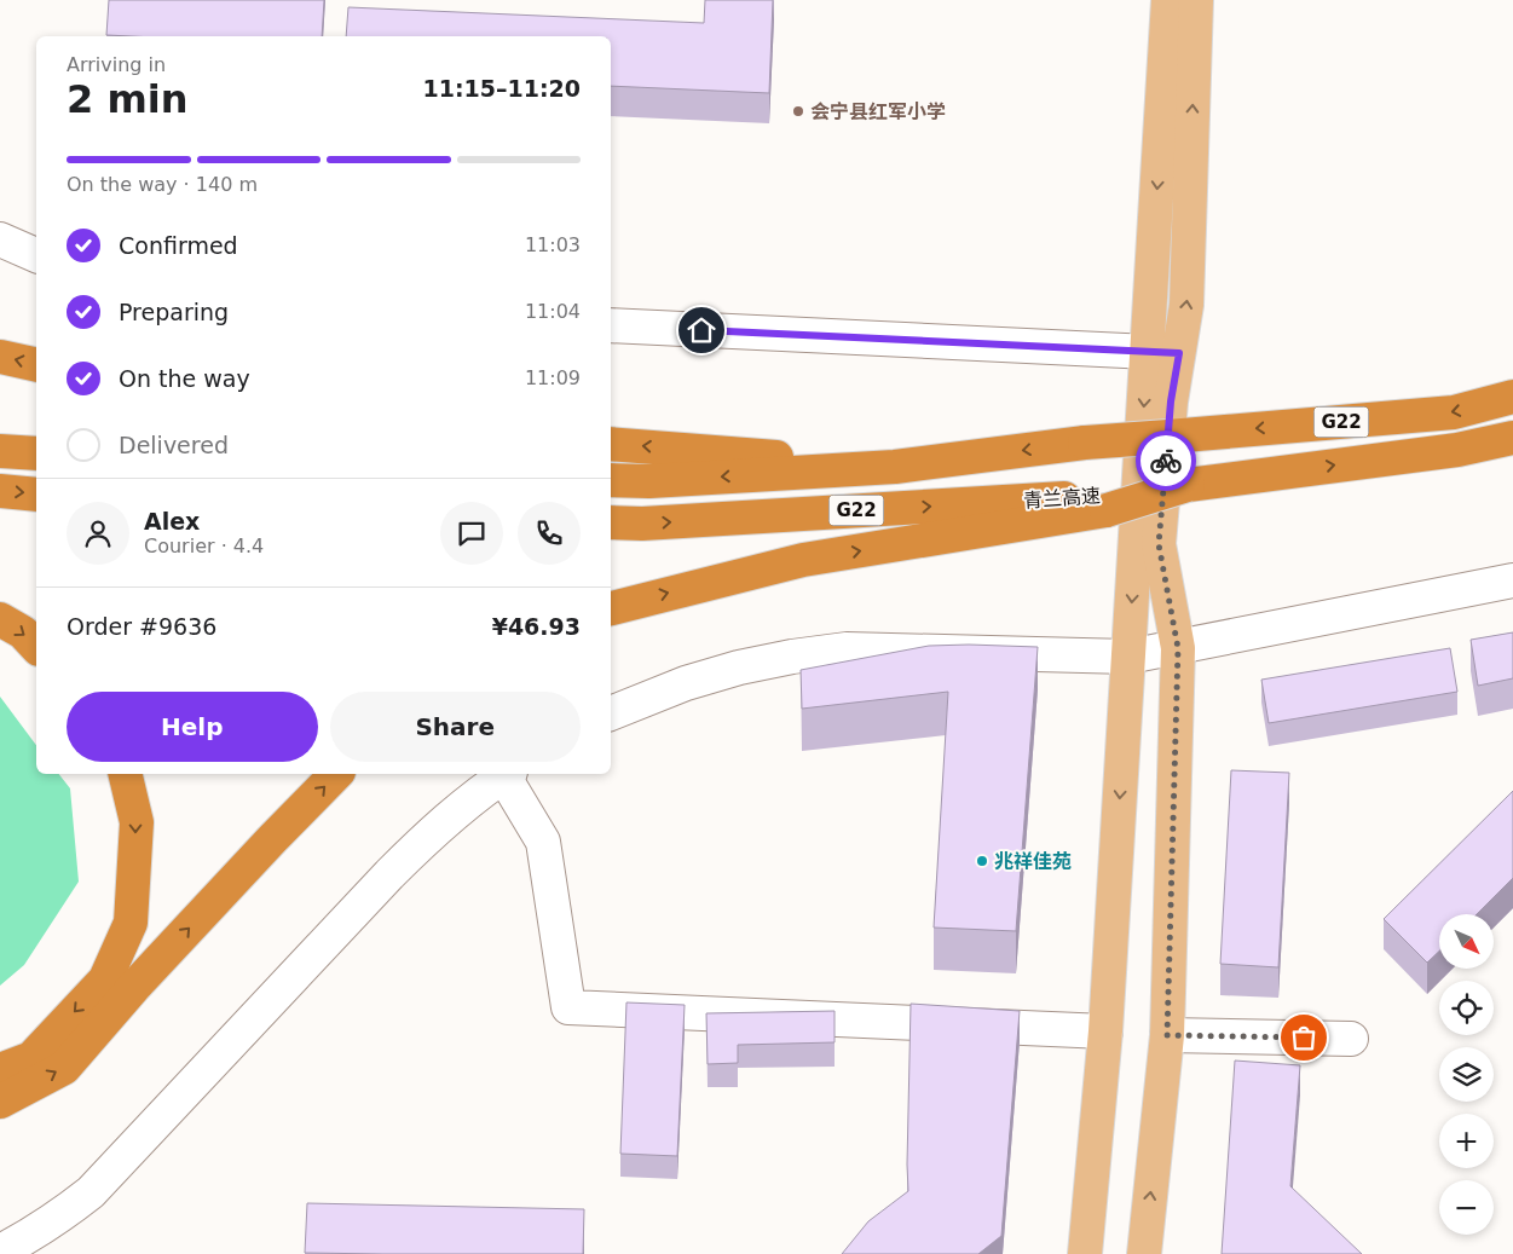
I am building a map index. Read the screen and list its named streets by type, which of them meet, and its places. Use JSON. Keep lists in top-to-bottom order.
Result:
{
  "streets": {
    "highway": ["G22", "青兰高速"]
  },
  "places": ["会宁县红军小学", "兆祥佳苑"],
  "north": "bottom right",
  "page": {
    "heading": ["2 min", "Arriving in", "11:15–11:20"],
    "panel": [
      "Alex",
      "Courier · 4.4",
      "Order #9636",
      "¥46.93"
    ],
    "bar": "On the way · 140 m",
    "list": [
      ["Confirmed", "11:03"],
      ["Preparing", "11:04"],
      ["On the way", "11:09"],
      "Delivered"
    ],
    "buttons": ["Help", "Share"],
    "map_buttons": ["+", "−"]
  }
}
